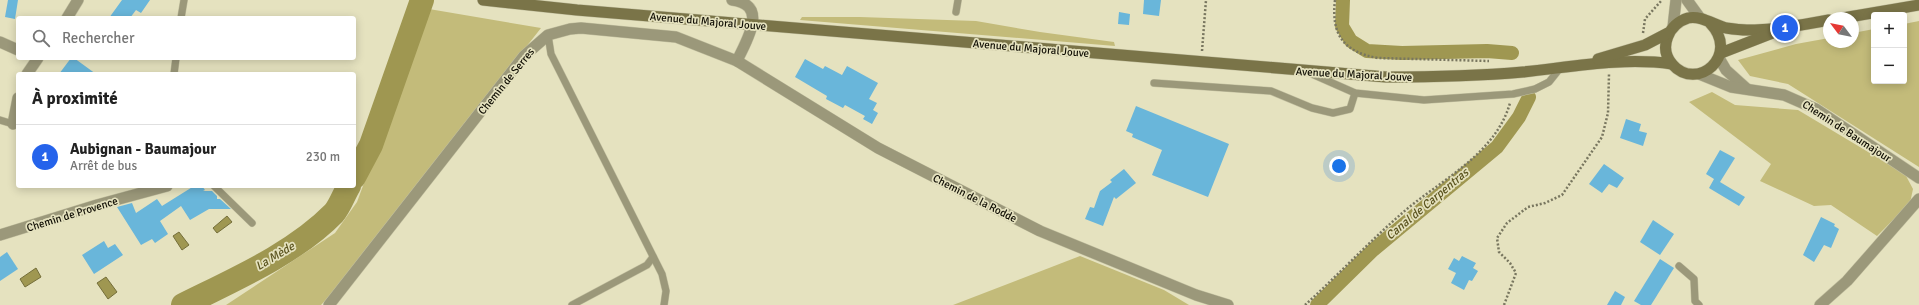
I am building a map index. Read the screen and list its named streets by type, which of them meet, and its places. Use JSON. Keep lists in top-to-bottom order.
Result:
{
  "streets": {
    "main road": ["Avenue du Majoral Jouve"],
    "street": [
      "Chemin de Serres",
      "Chemin de Baumajour",
      "Chemin de la Rodde",
      "Chemin de Provence"
    ]
  },
  "crossings": [
    ["Avenue du Majoral Jouve", "Chemin de Baumajour"],
    ["Chemin de Serres", "Chemin de la Rodde"]
  ],
  "water": ["Canal de Carpentras", "La Mède"],
  "north": "top left",
  "page": {
    "map_buttons": ["+", "−"],
    "pins": "1",
    "search": "Rechercher",
    "heading": "À proximité",
    "list": [
      {
        "mark": "1",
        "name": "Aubignan - Baumajour",
        "note": "Arrêt de bus",
        "value": "230 m"
      }
    ]
  }
}
